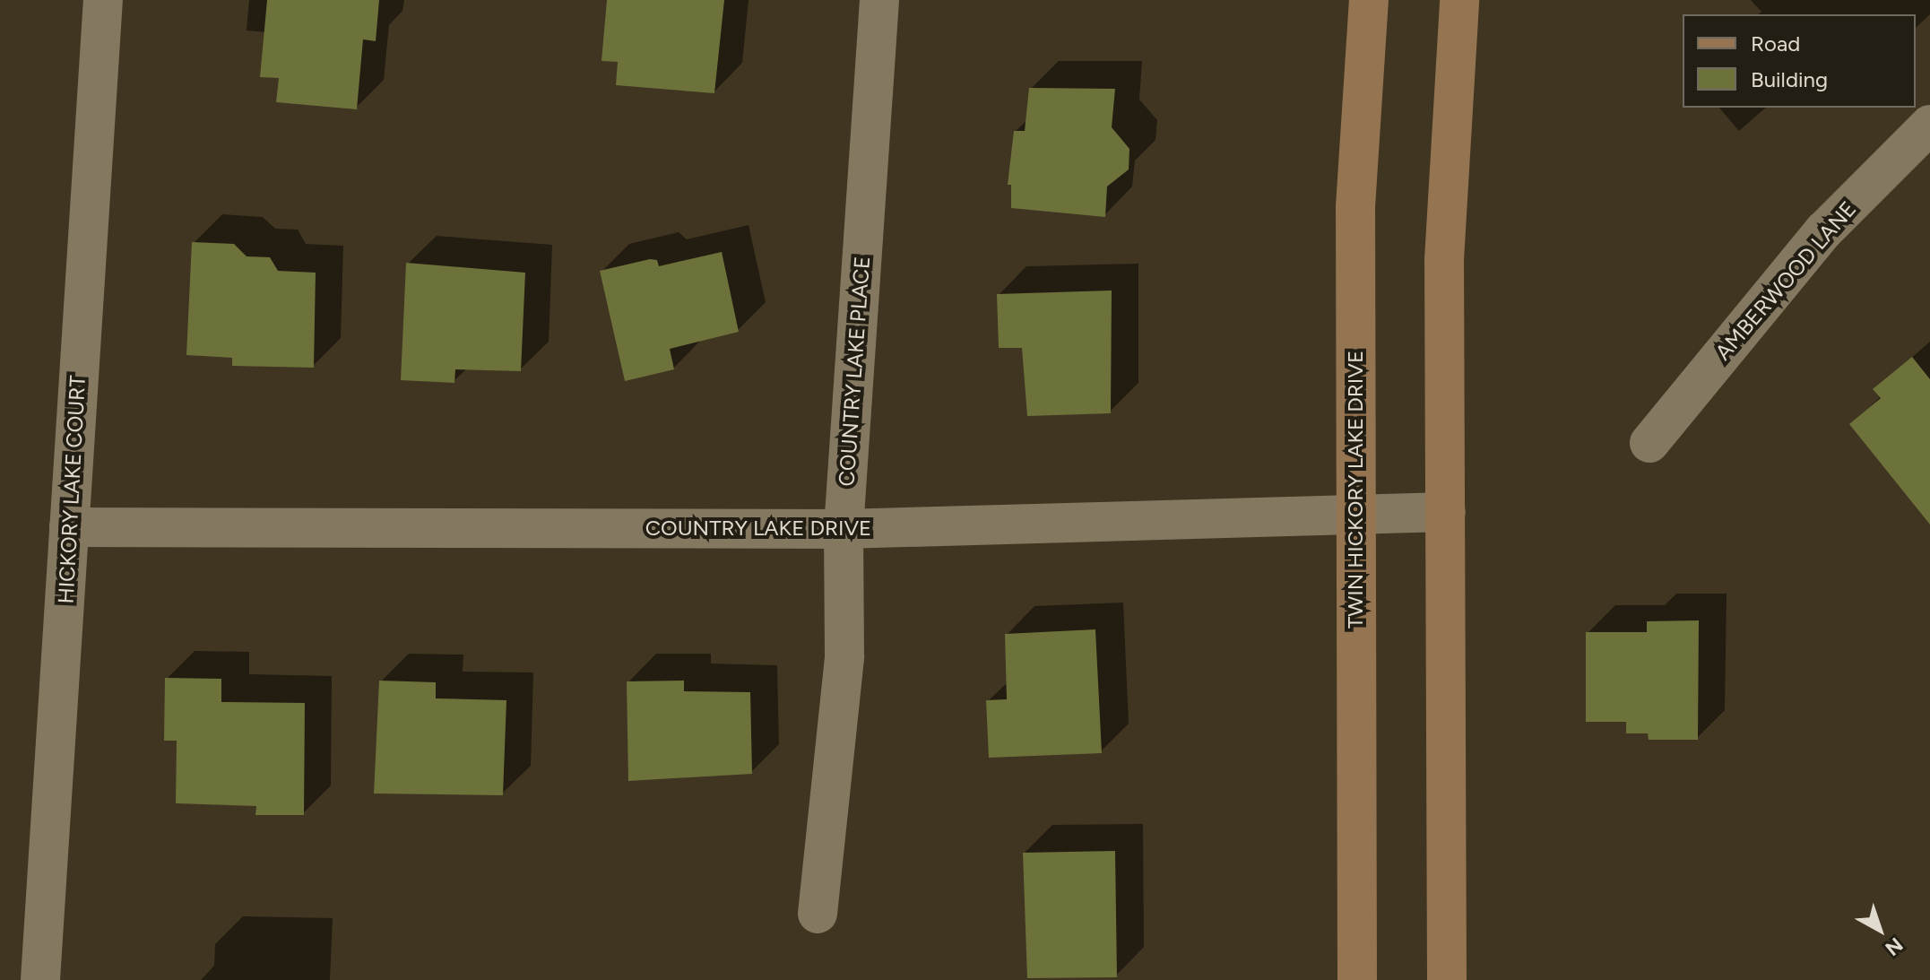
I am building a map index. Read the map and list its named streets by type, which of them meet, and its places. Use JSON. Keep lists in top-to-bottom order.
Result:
{
  "streets": {
    "street": [
      "AMBERWOOD LANE",
      "COUNTRY LAKE PLACE",
      "HICKORY LAKE COURT",
      "TWIN HICKORY LAKE DRIVE",
      "COUNTRY LAKE DRIVE"
    ]
  },
  "crossings": [
    ["COUNTRY LAKE PLACE", "COUNTRY LAKE DRIVE"],
    ["HICKORY LAKE COURT", "COUNTRY LAKE DRIVE"],
    ["TWIN HICKORY LAKE DRIVE", "COUNTRY LAKE DRIVE"]
  ],
  "legend": ["Road", "Building"],
  "north": "bottom right"
}
